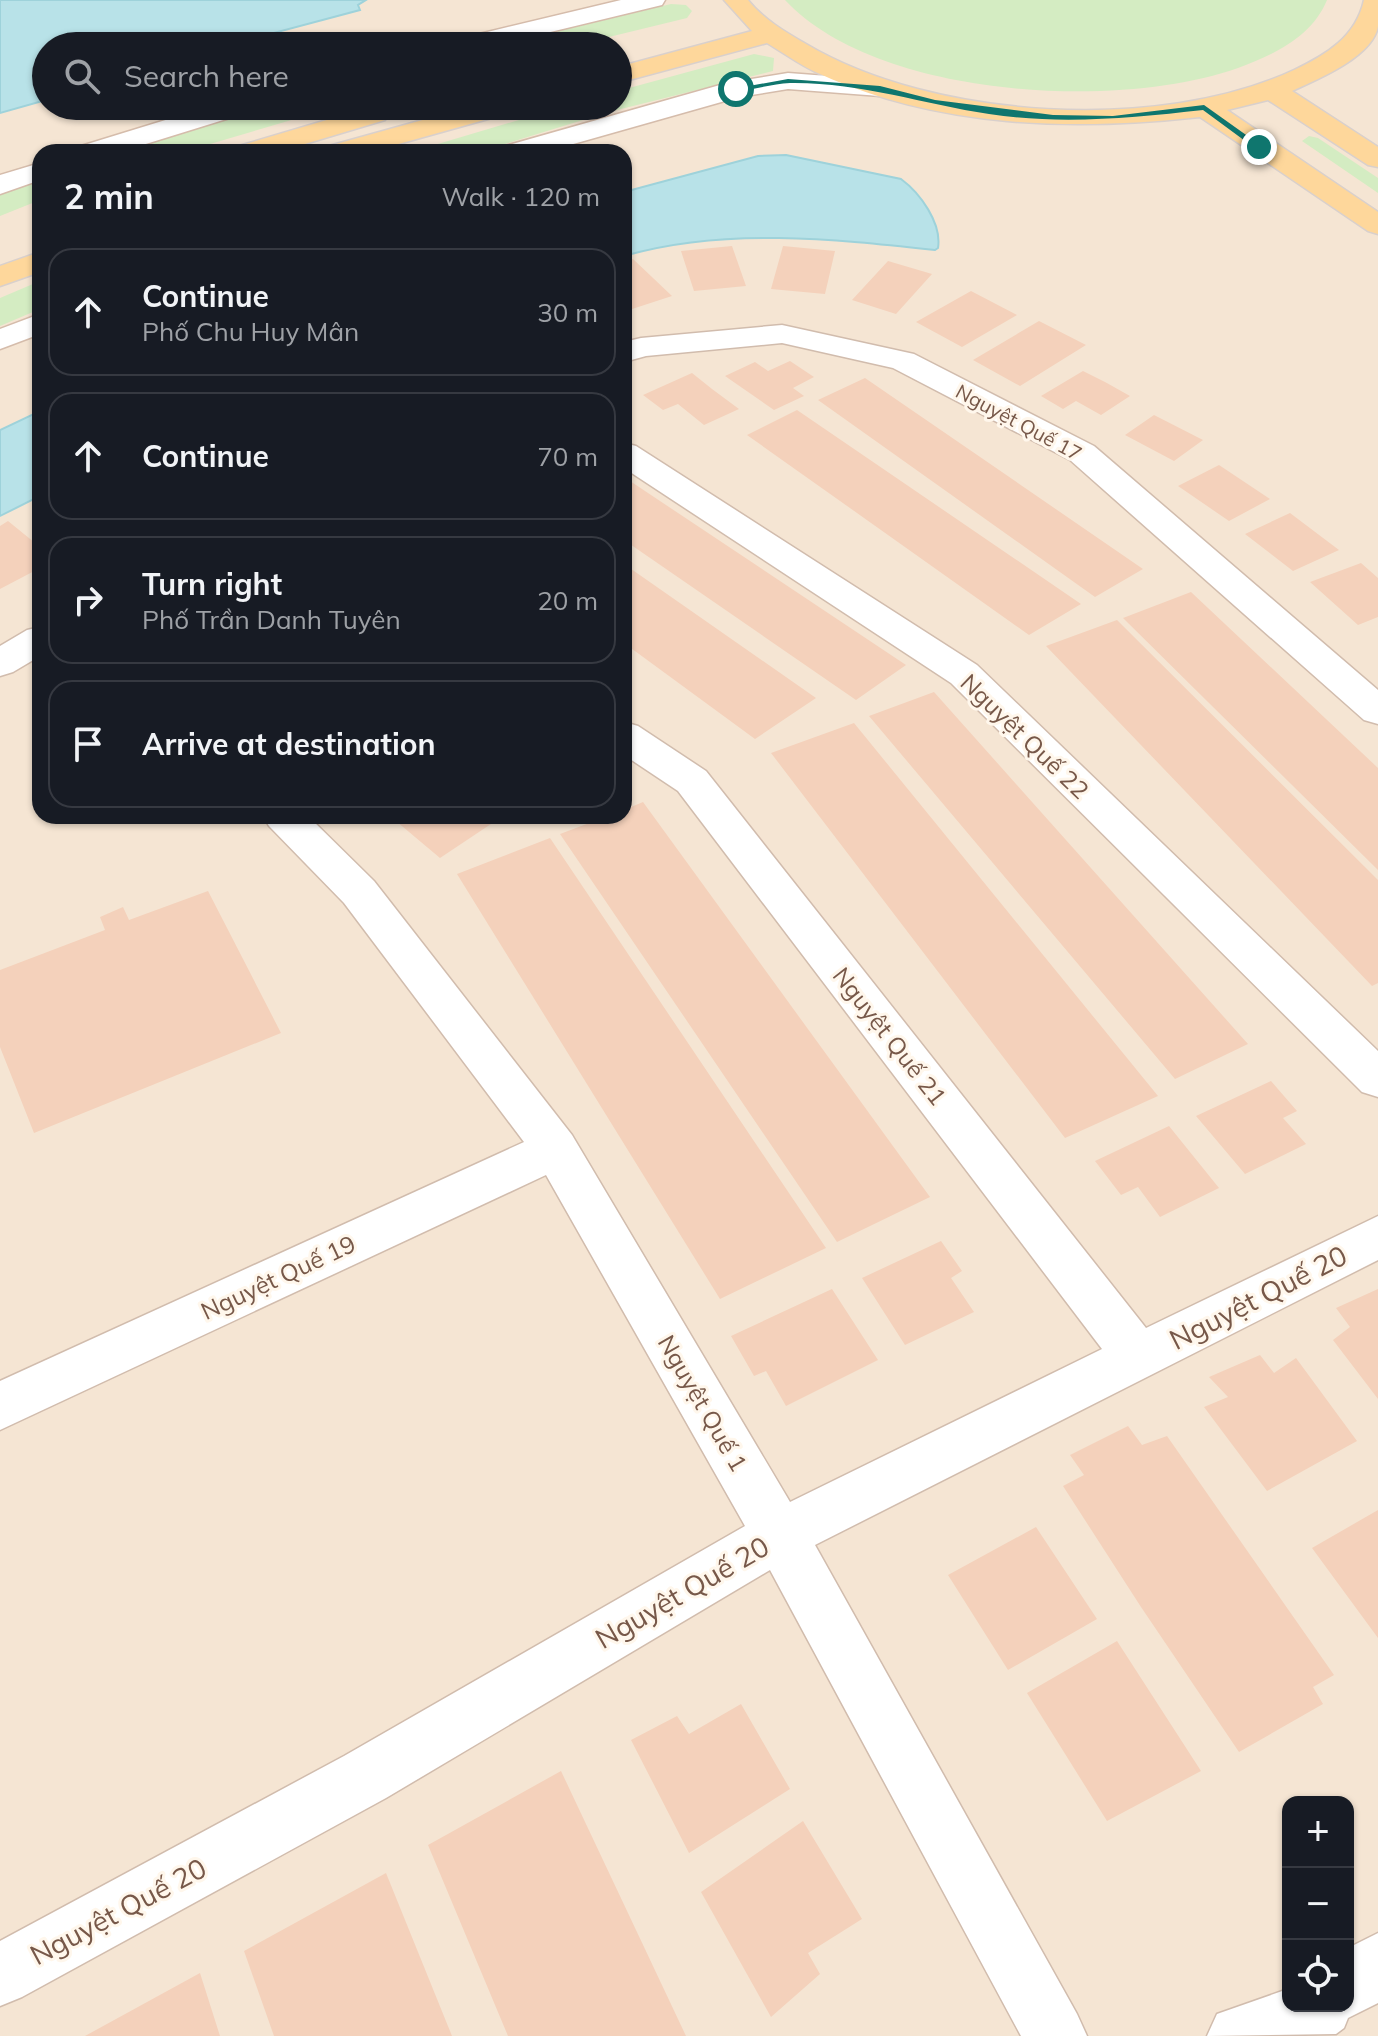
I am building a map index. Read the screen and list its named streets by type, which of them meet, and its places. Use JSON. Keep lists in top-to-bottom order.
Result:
{
  "streets": {
    "street": [
      "Nguyệt Quế 17",
      "Nguyệt Quế 22",
      "Nguyệt Quế 21",
      "Nguyệt Quế 19",
      "Nguyệt Quế 20",
      "Nguyệt Quế 1"
    ]
  },
  "crossings": [
    ["Nguyệt Quế 21", "Nguyệt Quế 20"],
    ["Nguyệt Quế 19", "Nguyệt Quế 1"],
    ["Nguyệt Quế 20", "Nguyệt Quế 1"]
  ],
  "page": {
    "search": "Search here",
    "heading": ["2 min", "Walk · 120 m"],
    "list": [
      ["Continue", "Phố Chu Huy Mân", "30 m"],
      ["Continue", "70 m"],
      ["Turn right", "Phố Trần Danh Tuyên", "20 m"],
      "Arrive at destination"
    ],
    "map_buttons": ["+", "−"]
  }
}
